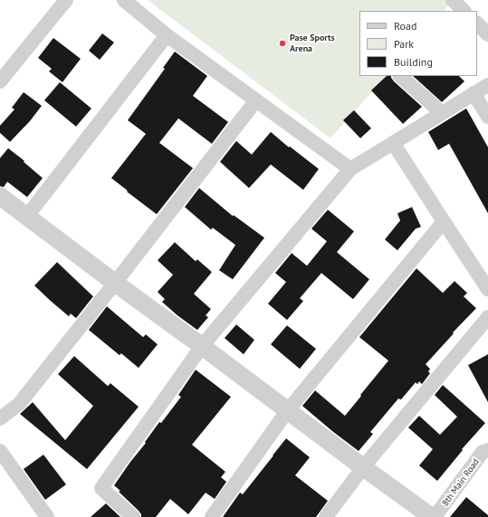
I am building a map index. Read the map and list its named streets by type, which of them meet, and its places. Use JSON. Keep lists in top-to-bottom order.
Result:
{
  "streets": {
    "street": ["8th Main Road"]
  },
  "places": ["Pase Sports Arena"],
  "legend": ["Road", "Park", "Building"]
}
